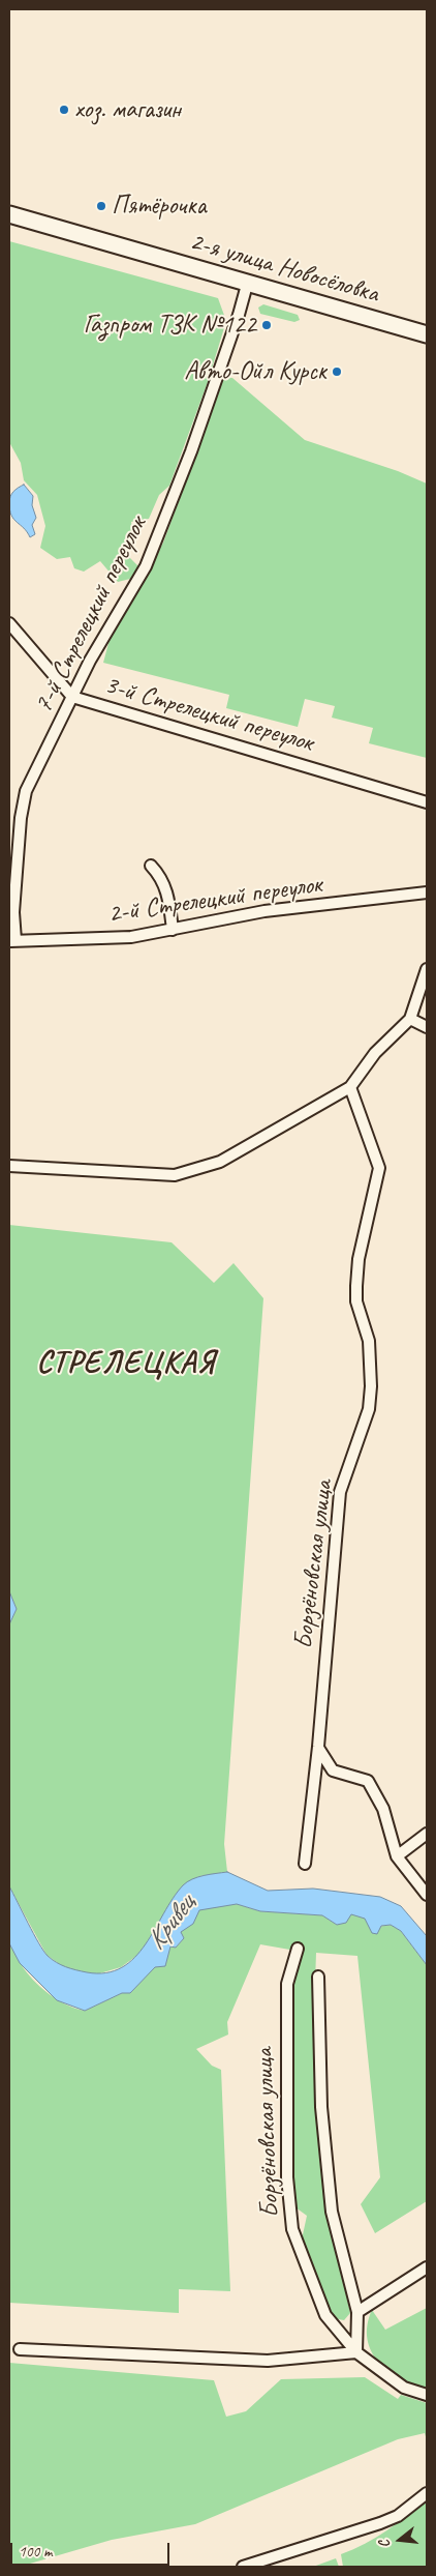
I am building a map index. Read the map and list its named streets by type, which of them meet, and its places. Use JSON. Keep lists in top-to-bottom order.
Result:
{
  "streets": {
    "main road": ["2-я улица Новосёловка"],
    "street": [
      "7-й Стрелецкий переулок",
      "3-й Стрелецкий переулок",
      "2-й Стрелецкий переулок",
      "Борзёновская улица"
    ]
  },
  "crossings": [
    ["2-я улица Новосёловка", "7-й Стрелецкий переулок"],
    ["7-й Стрелецкий переулок", "3-й Стрелецкий переулок"],
    ["7-й Стрелецкий переулок", "2-й Стрелецкий переулок"]
  ],
  "districts": ["СТРЕЛЕЦКАЯ"],
  "water": ["Кривец"],
  "places": [
    "хоз. магазин",
    "Пятёрочка",
    "Газпром ТЗК №122",
    "Авто-Ойл Курск"
  ],
  "scale_bar": "100 m",
  "north": "left"
}
